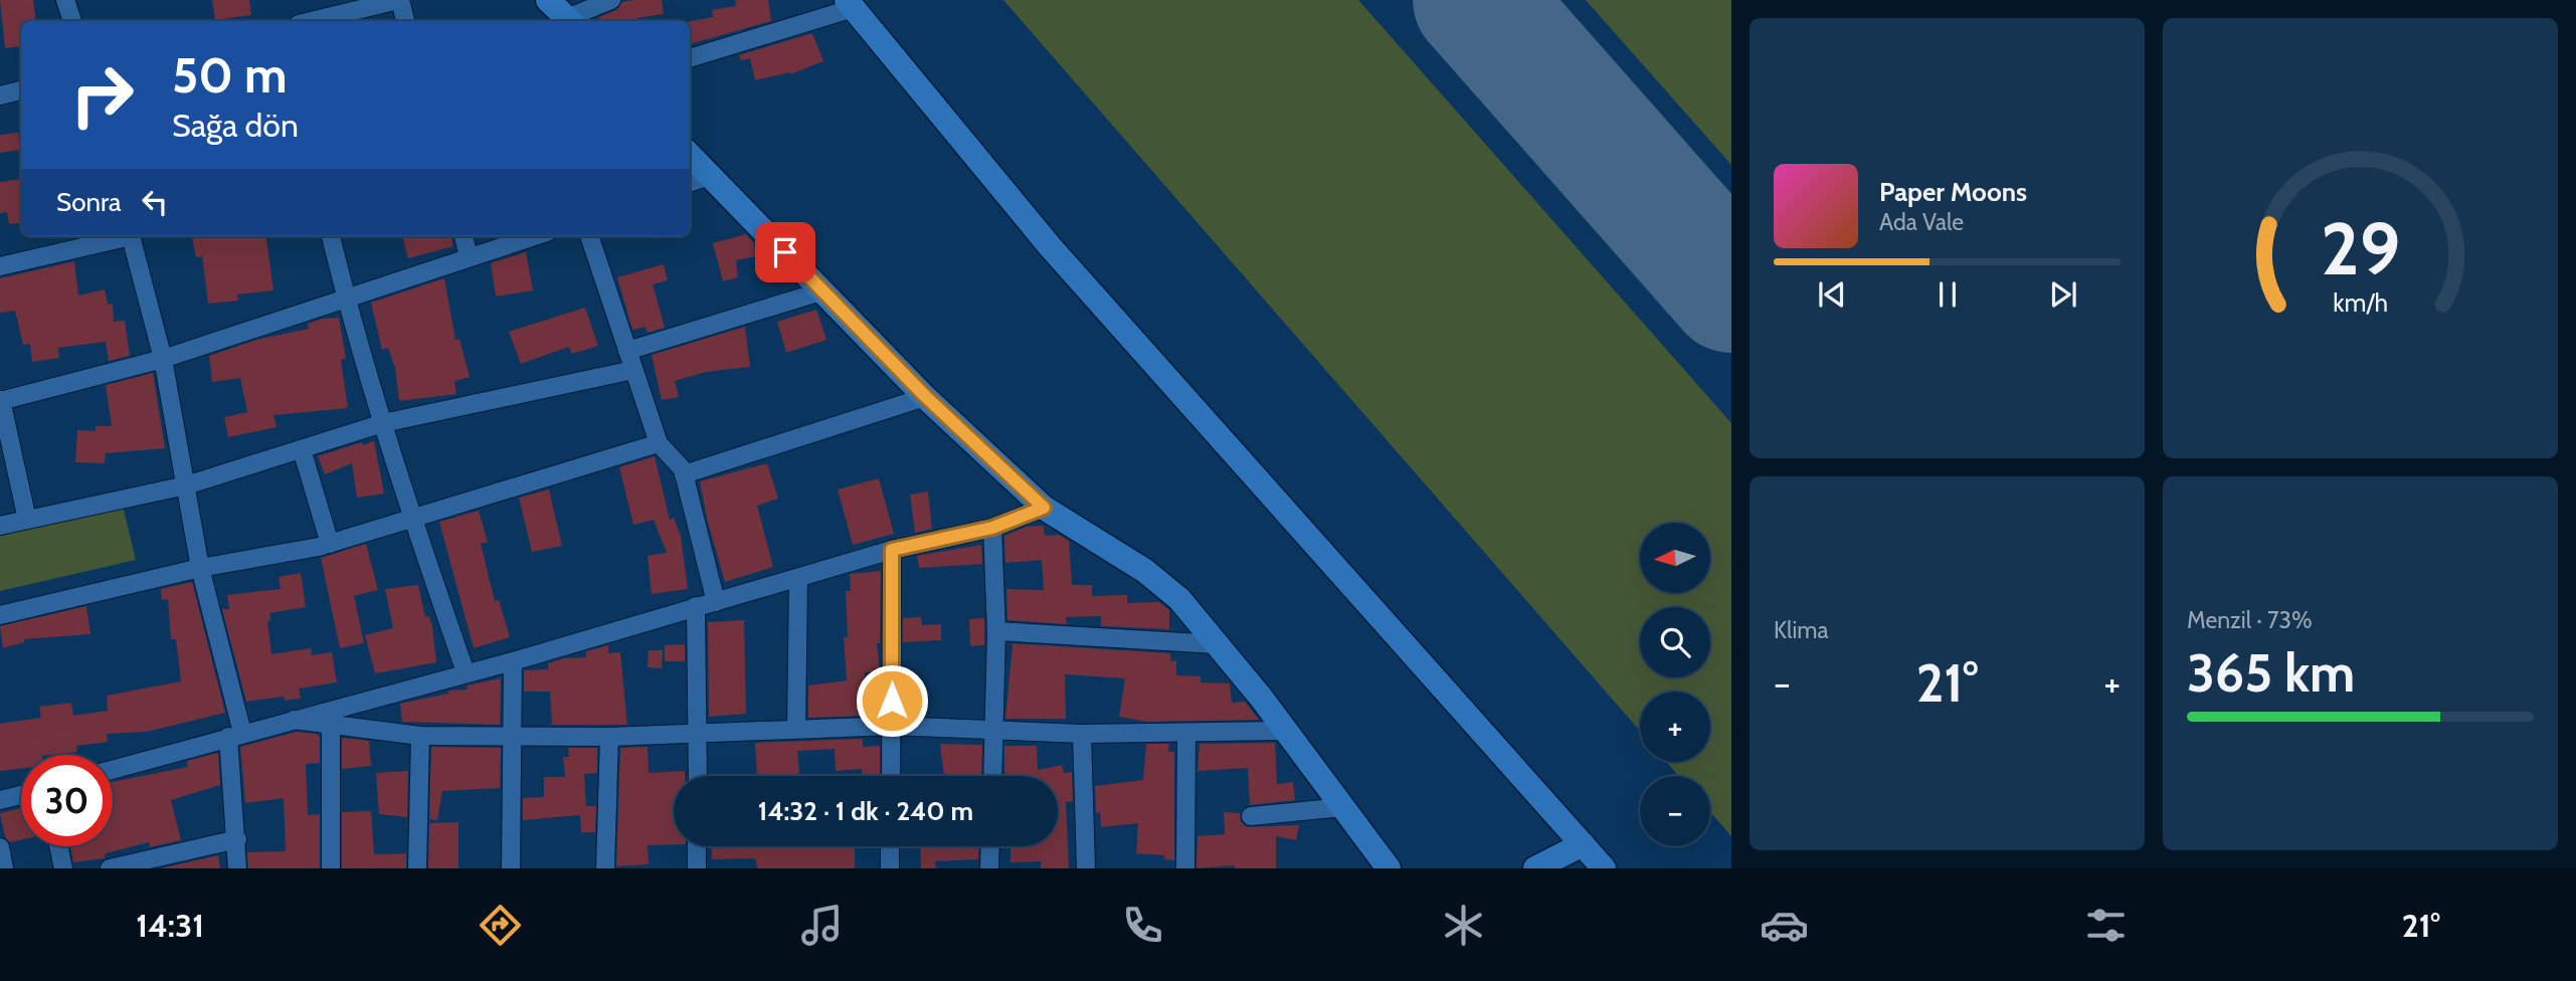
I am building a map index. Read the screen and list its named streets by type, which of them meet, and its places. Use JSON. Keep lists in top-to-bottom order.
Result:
{
  "north": "left",
  "page": {
    "turn": ["50 m", "Sağa dön"],
    "song": ["Paper Moons", "Ada Vale"],
    "then": "Sonra",
    "tile": [
      "Klima",
      ["Menzil · 73%", "365 km"]
    ],
    "map_buttons": ["+", "−"],
    "heat": ["−", "21°", "+"],
    "limit": "30",
    "trip": "14:32 · 1 dk · 240 m",
    "tabs": ["14:31", "21°"],
    "gauge": ["29", "km/h"]
  }
}
